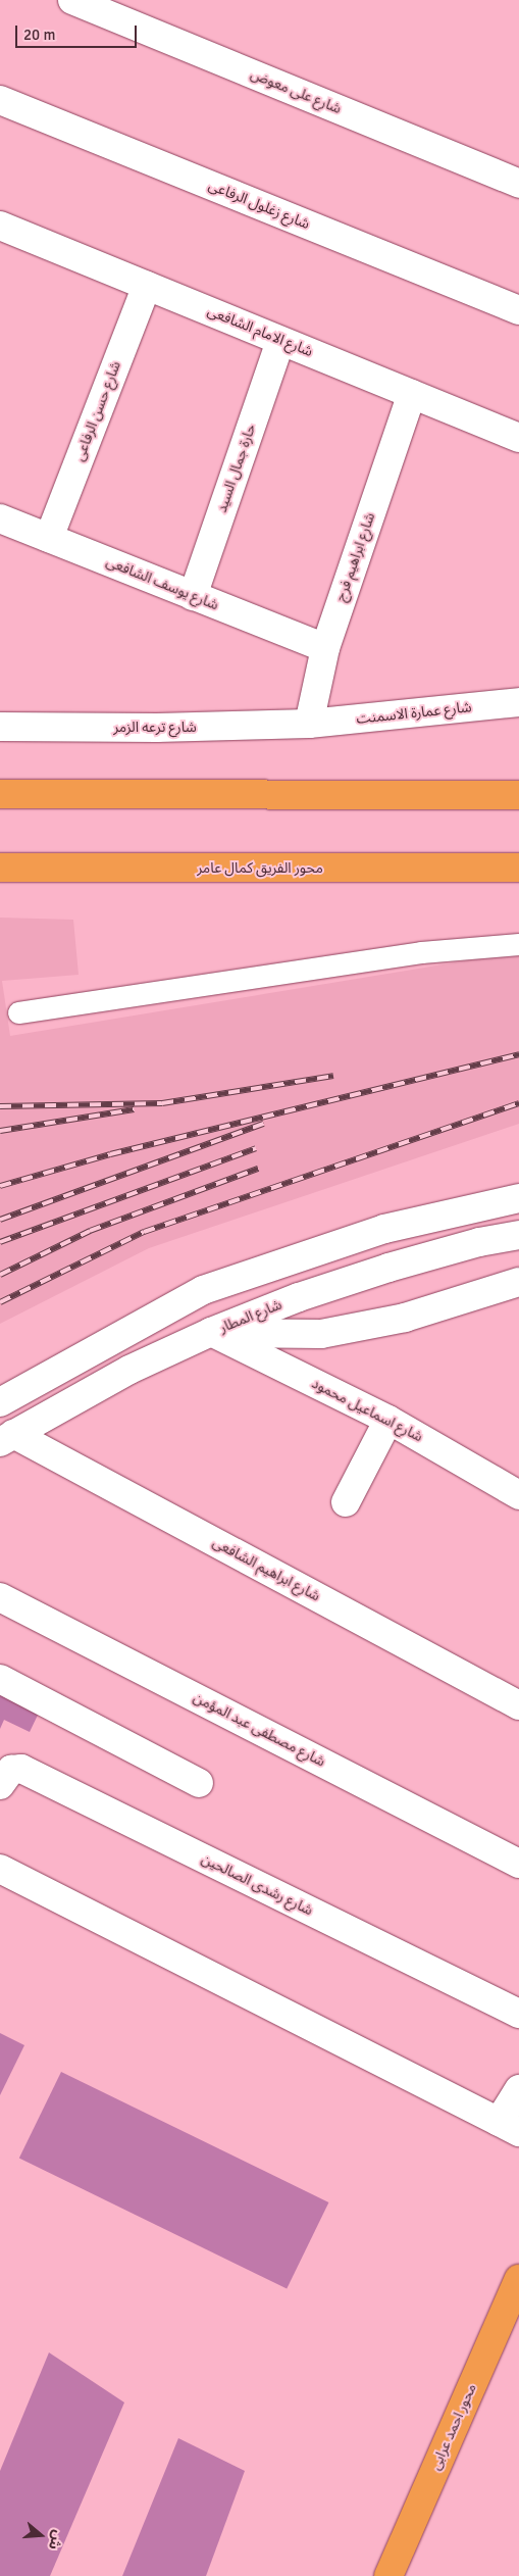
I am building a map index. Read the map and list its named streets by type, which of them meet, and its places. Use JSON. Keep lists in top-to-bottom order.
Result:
{
  "streets": {
    "highway": ["محور الفريق كمال عامر", "محور احمد عرابى"],
    "street": [
      "شارع على معوض",
      "شارع زغلول الرفاعى",
      "شارع الامام الشافعى",
      "شارع حسن الرفاعى",
      "حارة جمال السيد",
      "شارع ابراهيم فرج",
      "شارع يوسف الشافعى",
      "شارع عمارة الاسمنت",
      "شارع ترعه الزمر",
      "شارع المطار",
      "شارع اسماعيل محمود",
      "شارع ابراهيم الشافعى",
      "شارع مصطفى عبد المؤمن",
      "شارع رشدى الصالحين"
    ]
  },
  "crossings": [
    ["شارع الامام الشافعى", "شارع حسن الرفاعى"],
    ["شارع الامام الشافعى", "حارة جمال السيد"],
    ["شارع الامام الشافعى", "شارع ابراهيم فرج"],
    ["شارع حسن الرفاعى", "شارع يوسف الشافعى"],
    ["حارة جمال السيد", "شارع يوسف الشافعى"],
    ["شارع ابراهيم فرج", "شارع يوسف الشافعى"],
    ["شارع ابراهيم فرج", "شارع عمارة الاسمنت"],
    ["شارع ابراهيم فرج", "شارع ترعه الزمر"],
    ["شارع عمارة الاسمنت", "شارع ترعه الزمر"],
    ["شارع المطار", "شارع اسماعيل محمود"],
    ["شارع المطار", "شارع ابراهيم الشافعى"]
  ],
  "scale_bar": "20 m",
  "north": "right"
}
